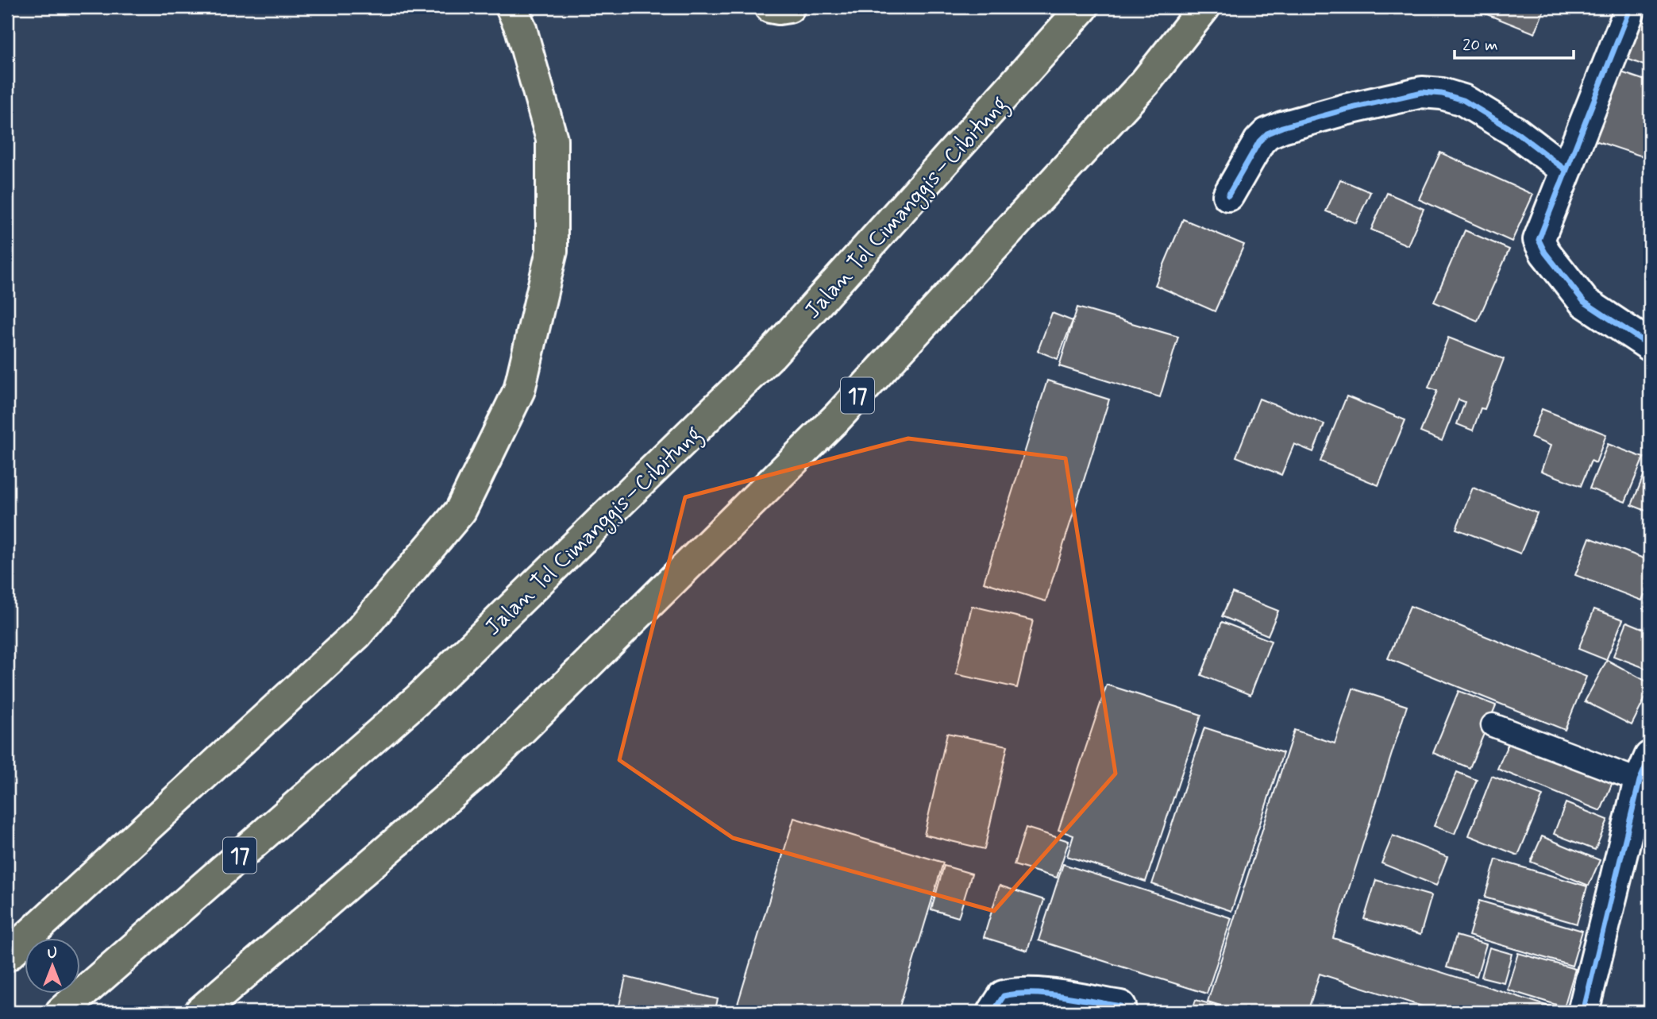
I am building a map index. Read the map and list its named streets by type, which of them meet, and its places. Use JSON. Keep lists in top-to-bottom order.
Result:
{
  "streets": {
    "highway": ["Jalan Tol Cimanggis–Cibitung", "17"]
  },
  "scale_bar": "20 m",
  "north": "top"
}
